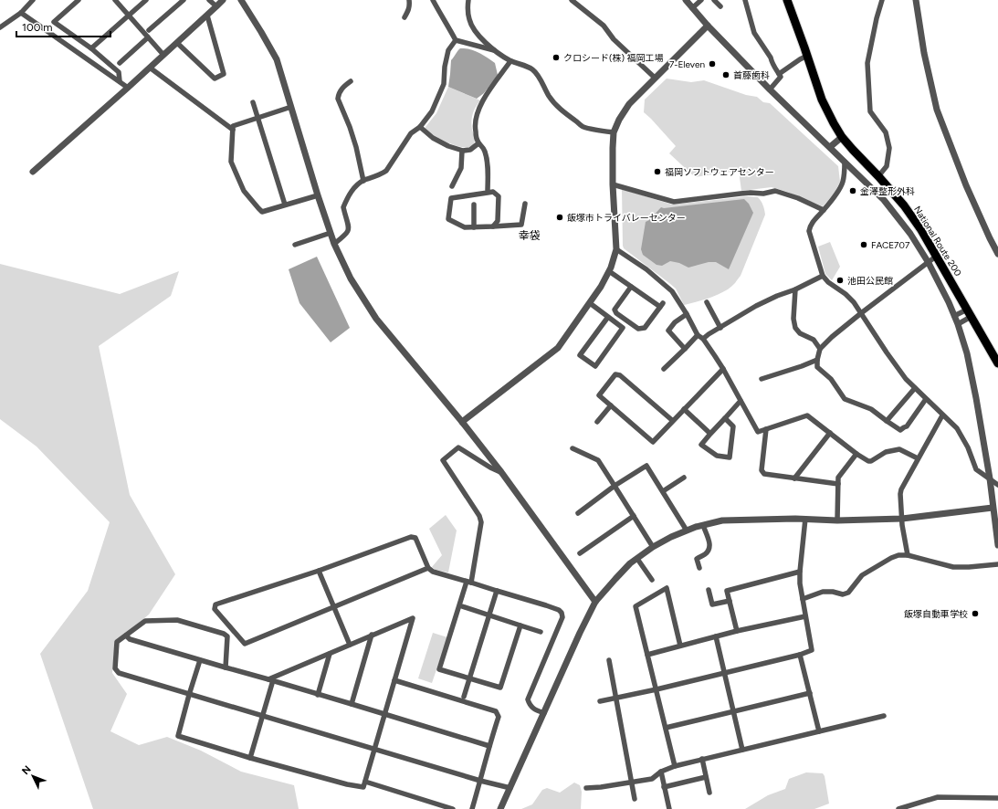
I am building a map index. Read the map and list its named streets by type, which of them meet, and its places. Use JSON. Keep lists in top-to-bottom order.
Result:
{
  "streets": {
    "highway": ["National Route 200"]
  },
  "districts": ["幸袋"],
  "places": [
    "クロシード(株) 福岡工場",
    "7-Eleven",
    "首藤歯科",
    "福岡ソフトウェアセンター",
    "金澤整形外科",
    "飯塚市トライバレーセンター",
    "FACE707",
    "池田公民館",
    "飯塚自動車学校"
  ],
  "scale_bar": "100 m",
  "north": "top left"
}
